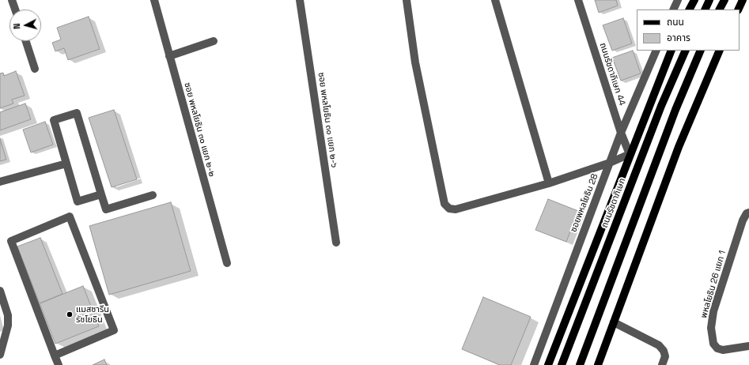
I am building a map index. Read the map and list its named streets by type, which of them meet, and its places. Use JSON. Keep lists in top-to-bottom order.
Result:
{
  "streets": {
    "main road": ["ถนนรัชดาภิเษก"],
    "street": [
      "ถนนรัชดาภิเษก 44",
      "ซอย พหลโยธิน ๓๐ แยก ๒-๖",
      "ซอย พหลโยธิน ๓๐ แยก ๒-๒",
      "ซอยพหลโยธิน 28",
      "พหลโยธิน 26 แยก 1"
    ]
  },
  "crossings": [
    ["ถนนรัชดาภิเษก 44", "ซอยพหลโยธิน 28"],
    ["ถนนรัชดาภิเษก 44", "ถนนรัชดาภิเษก"]
  ],
  "places": ["แมสซารีน รัชโยธิน"],
  "legend": ["ถนน", "อาคาร"],
  "north": "left"
}
